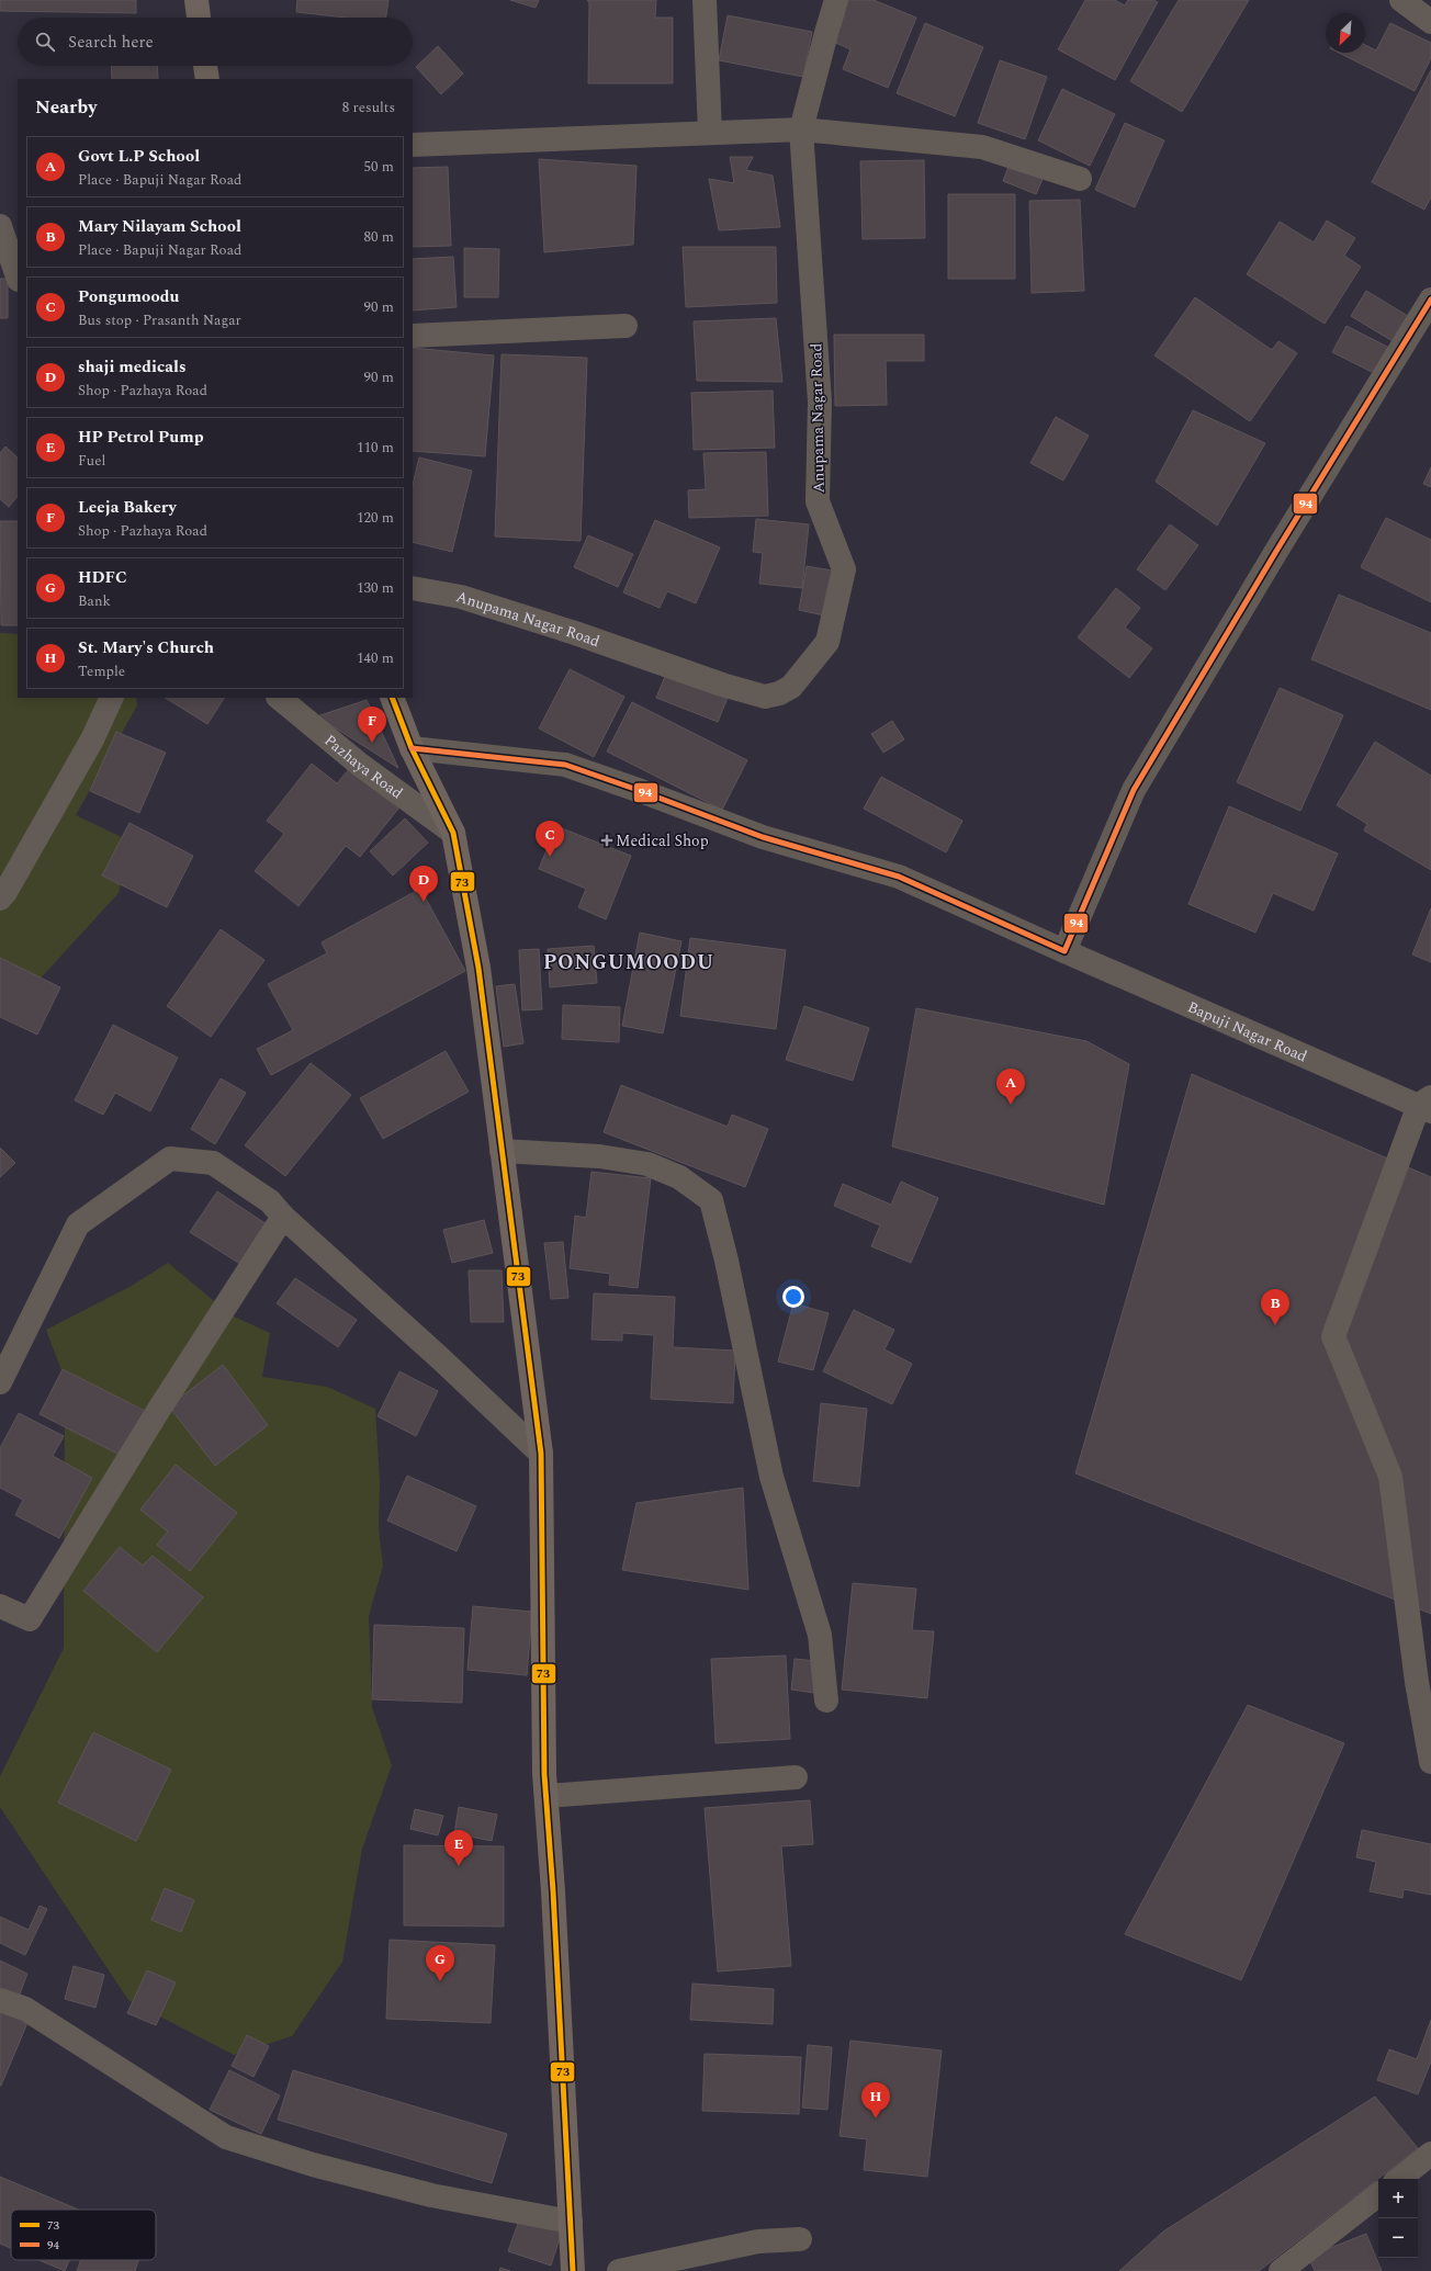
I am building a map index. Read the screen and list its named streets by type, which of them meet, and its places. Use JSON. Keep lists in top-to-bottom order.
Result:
{
  "streets": {
    "street": ["Anupama Nagar Road", "Pazhaya Road", "Bapuji Nagar Road"]
  },
  "districts": ["PONGUMOODU"],
  "places": {
    "health": ["Medical Shop"]
  },
  "lines": ["transit line 94", "transit line 73"],
  "legend": ["73", "94"],
  "north": "bottom left",
  "page": {
    "search": "Search here",
    "heading": ["Nearby", "8 results"],
    "list": [
      {
        "mark": "A",
        "name": "Govt L.P School",
        "note": "Place · Bapuji Nagar Road",
        "value": "50 m"
      },
      {
        "mark": "B",
        "name": "Mary Nilayam School",
        "note": "Place · Bapuji Nagar Road",
        "value": "80 m"
      },
      {
        "mark": "C",
        "name": "Pongumoodu",
        "note": "Bus stop · Prasanth Nagar",
        "value": "90 m"
      },
      {
        "mark": "D",
        "name": "shaji medicals",
        "note": "Shop · Pazhaya Road",
        "value": "90 m"
      },
      {
        "mark": "E",
        "name": "HP Petrol Pump",
        "note": "Fuel",
        "value": "110 m"
      },
      {
        "mark": "F",
        "name": "Leeja Bakery",
        "note": "Shop · Pazhaya Road",
        "value": "120 m"
      },
      {
        "mark": "G",
        "name": "HDFC",
        "note": "Bank",
        "value": "130 m"
      },
      {
        "mark": "H",
        "name": "St. Mary's Church",
        "note": "Temple",
        "value": "140 m"
      }
    ],
    "pins": [
      "F",
      "C",
      "D",
      "A",
      "B",
      "E",
      "G",
      "H"
    ],
    "map_buttons": ["+", "−"]
  }
}
